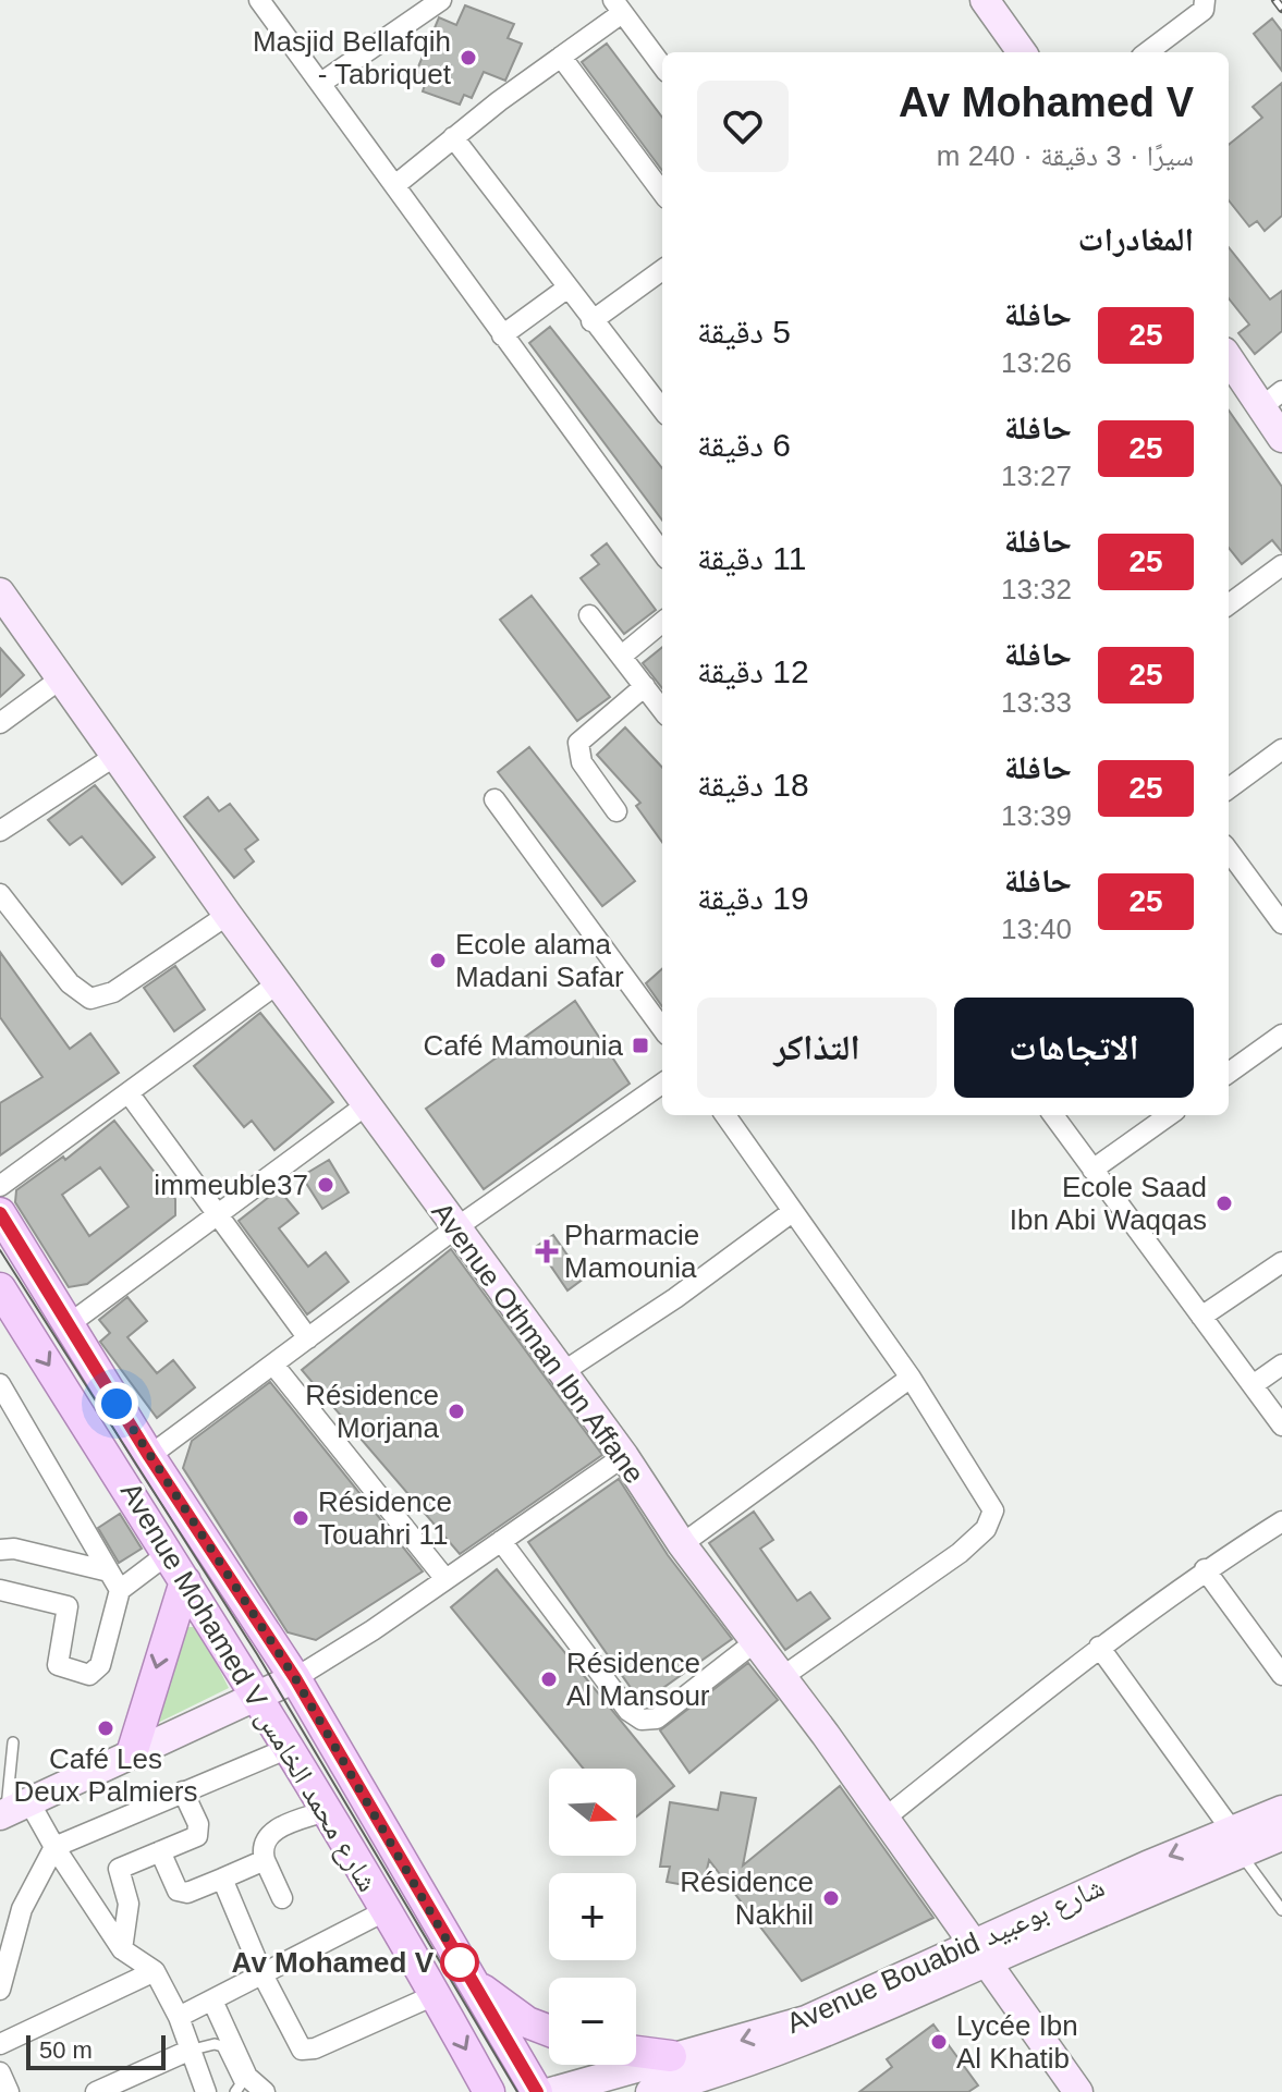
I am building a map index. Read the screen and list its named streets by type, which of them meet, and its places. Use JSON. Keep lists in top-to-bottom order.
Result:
{
  "streets": {
    "main road": ["Avenue Mohamed V شارع محمد الخامس"],
    "street": ["Avenue Othman Ibn Affane", "Avenue Bouabid شارع بوعبيد"]
  },
  "crossings": [
    ["Avenue Othman Ibn Affane", "Avenue Bouabid شارع بوعبيد"]
  ],
  "places": {
    "other": [
      "Masjid Bellafqih - Tabriquet",
      "Ecole alama Madani Safar",
      "immeuble37",
      "Ecole Saad Ibn Abi Waqqas",
      "Résidence Morjana",
      "Résidence Touahri 11",
      "Résidence Al Mansour",
      "Café Les Deux Palmiers",
      "Résidence Nakhil",
      "Av Mohamed V",
      "Lycée Ibn Al Khatib"
    ],
    "transit": ["Café Mamounia"],
    "health": ["Pharmacie Mamounia"]
  },
  "lines": ["bus line 25"],
  "scale_bar": "50 m",
  "north": "right",
  "page": {
    "heading": [
      ["Av Mohamed V", "سيرًا · 3 دقيقة · 240 m"],
      "المغادرات"
    ],
    "list": [
      {
        "mark": "25",
        "name": "حافلة",
        "note": "13:26",
        "value": "5 دقيقة"
      },
      {
        "mark": "25",
        "name": "حافلة",
        "note": "13:27",
        "value": "6 دقيقة"
      },
      {
        "mark": "25",
        "name": "حافلة",
        "note": "13:32",
        "value": "11 دقيقة"
      },
      {
        "mark": "25",
        "name": "حافلة",
        "note": "13:33",
        "value": "12 دقيقة"
      },
      {
        "mark": "25",
        "name": "حافلة",
        "note": "13:39",
        "value": "18 دقيقة"
      },
      {
        "mark": "25",
        "name": "حافلة",
        "note": "13:40",
        "value": "19 دقيقة"
      }
    ],
    "buttons": ["الاتجاهات", "التذاكر"],
    "map_buttons": ["+", "−"],
    "scale": "50 m"
  }
}
